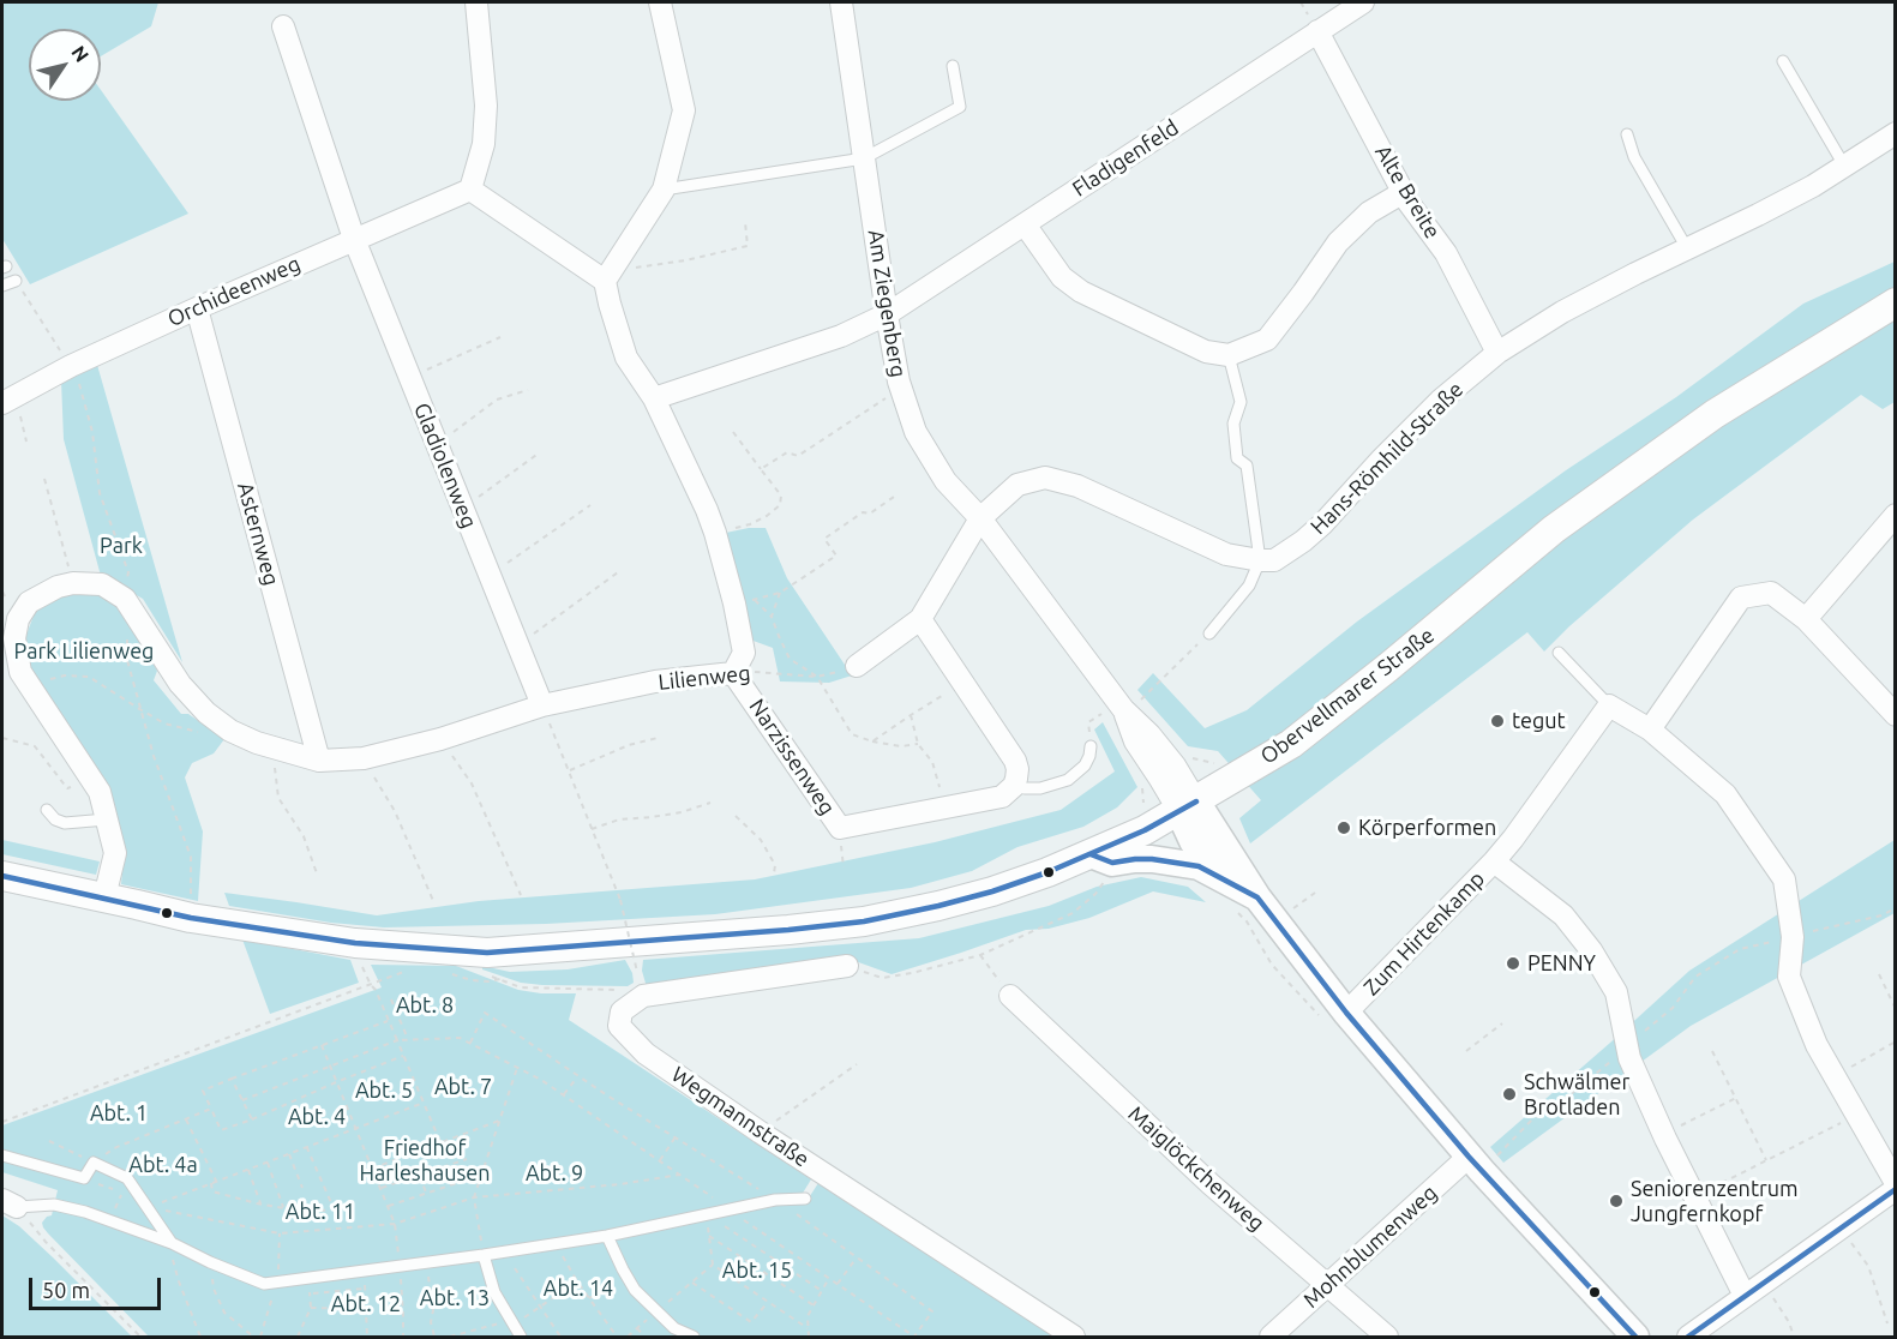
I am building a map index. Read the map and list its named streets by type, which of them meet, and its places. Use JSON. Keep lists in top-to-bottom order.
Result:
{
  "streets": {
    "main road": ["Obervellmarer Straße"],
    "street": [
      "Fladigenfeld",
      "Alte Breite",
      "Orchideenweg",
      "Am Ziegenberg",
      "Hans-Römhild-Straße",
      "Gladiolenweg",
      "Asternweg",
      "Lilienweg",
      "Narzissenweg",
      "Zum Hirtenkamp",
      "Wegmannstraße",
      "Maiglöckchenweg",
      "Mohnblumenweg"
    ]
  },
  "crossings": [
    ["Fladigenfeld", "Alte Breite"],
    ["Fladigenfeld", "Am Ziegenberg"],
    ["Alte Breite", "Hans-Römhild-Straße"],
    ["Orchideenweg", "Gladiolenweg"],
    ["Orchideenweg", "Asternweg"],
    ["Am Ziegenberg", "Obervellmarer Straße"],
    ["Gladiolenweg", "Lilienweg"],
    ["Asternweg", "Lilienweg"],
    ["Lilienweg", "Obervellmarer Straße"],
    ["Lilienweg", "Narzissenweg"],
    ["Maiglöckchenweg", "Mohnblumenweg"]
  ],
  "parks": [
    "Park",
    "Park Lilienweg",
    "Abt. 8",
    "Abt. 7",
    "Abt. 5",
    "Abt. 1",
    "Abt. 4",
    "Friedhof Harleshausen",
    "Abt. 4a",
    "Abt. 9",
    "Abt. 11",
    "Abt. 15",
    "Abt. 14",
    "Abt. 13",
    "Abt. 12"
  ],
  "places": [
    "tegut",
    "Körperformen",
    "PENNY",
    "Schwälmer Brotladen",
    "Seniorenzentrum Jungfernkopf"
  ],
  "scale_bar": "50 m",
  "north": "top right"
}
